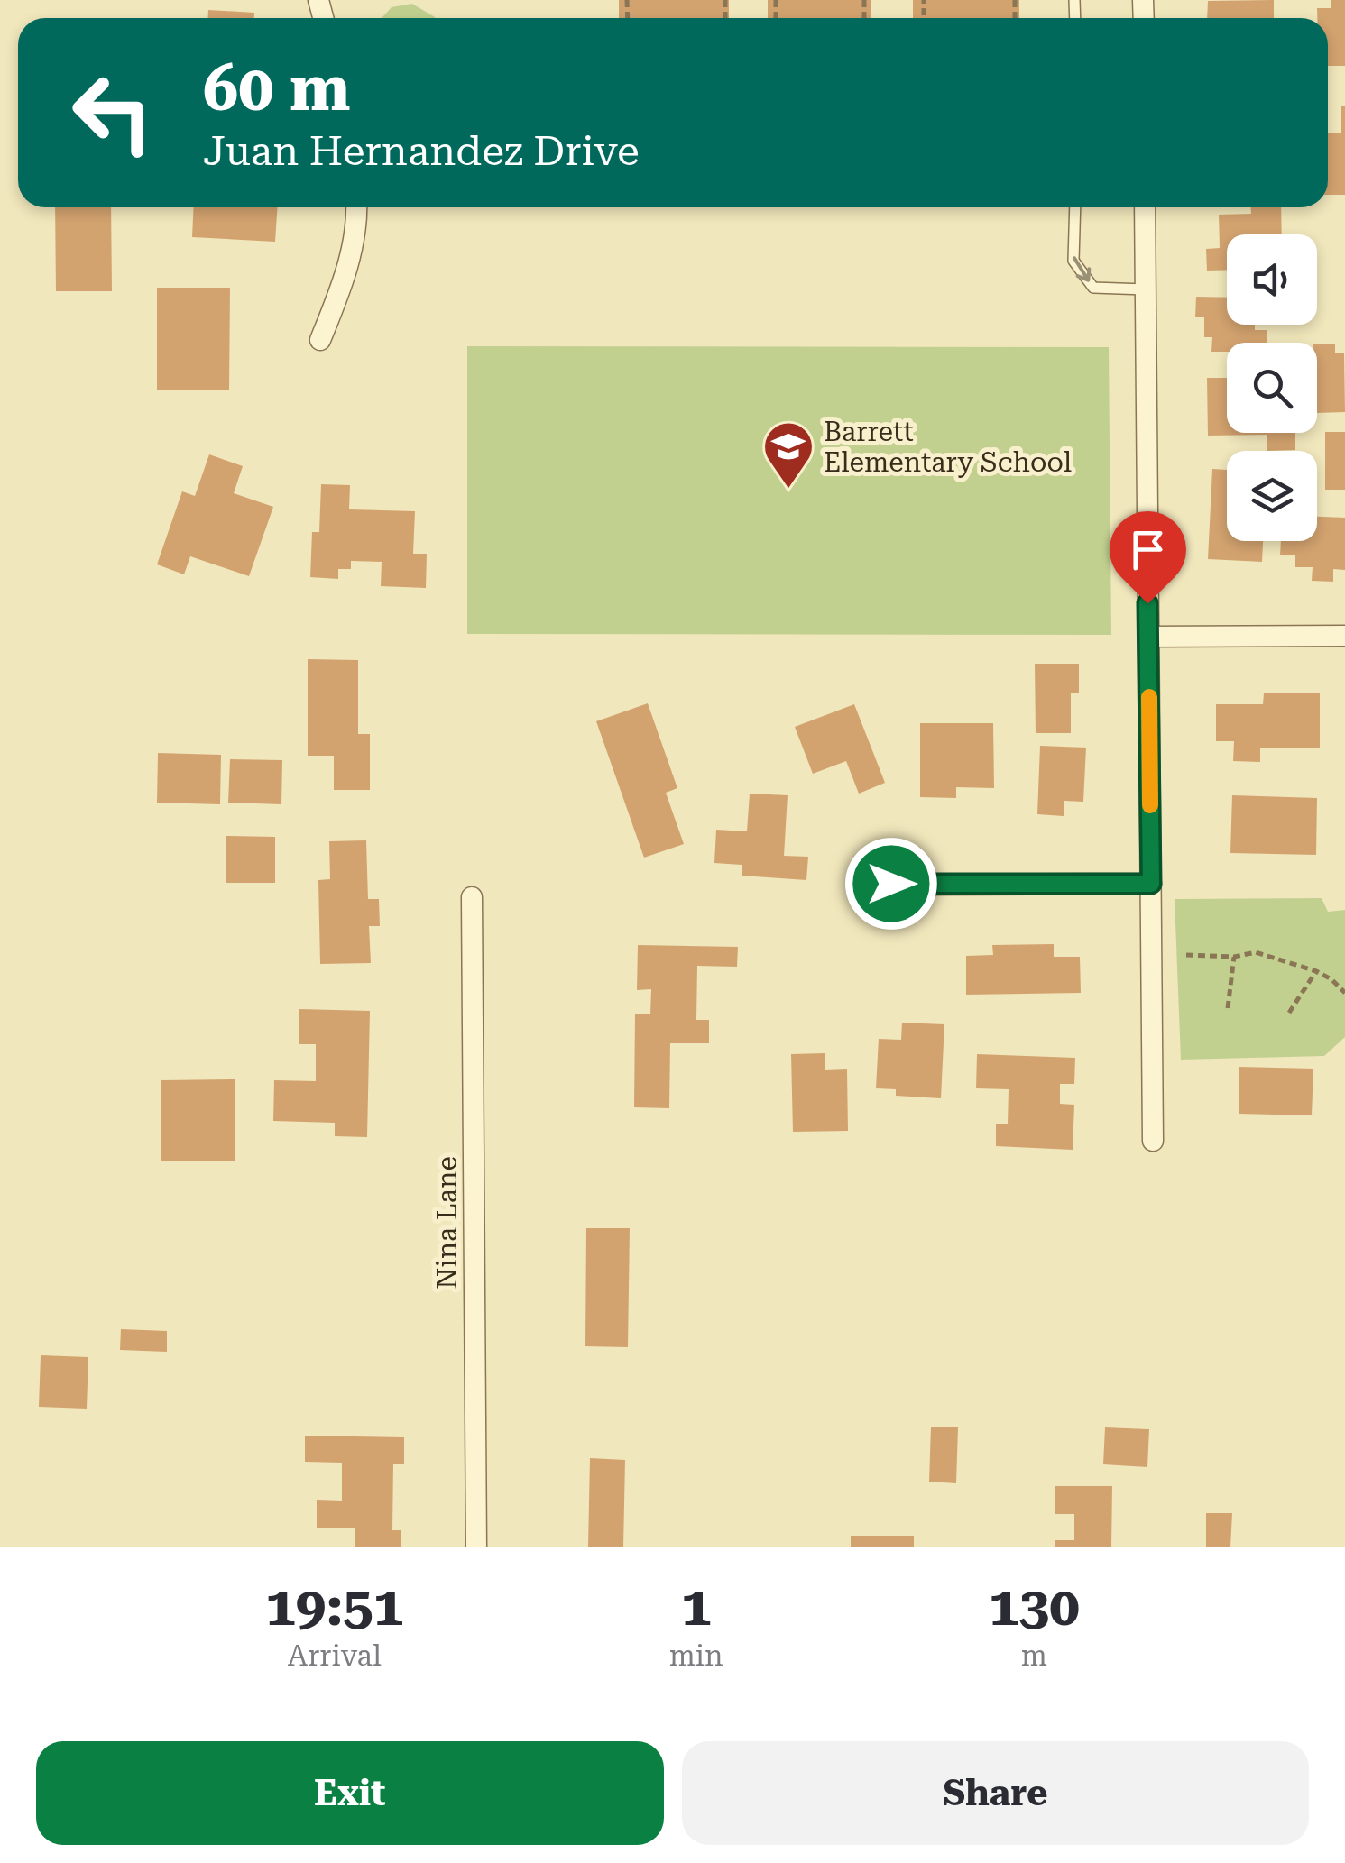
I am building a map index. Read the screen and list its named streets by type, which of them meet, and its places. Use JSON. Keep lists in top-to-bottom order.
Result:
{
  "streets": {
    "street": ["Nina Lane"]
  },
  "places": {
    "school or university": ["Barrett Elementary School"]
  },
  "page": {
    "turn": ["60 m", "Juan Hernandez Drive"],
    "eta": [
      "19:51",
      "Arrival",
      "1",
      "min",
      "130",
      "m"
    ],
    "buttons": ["Exit", "Share"]
  }
}
